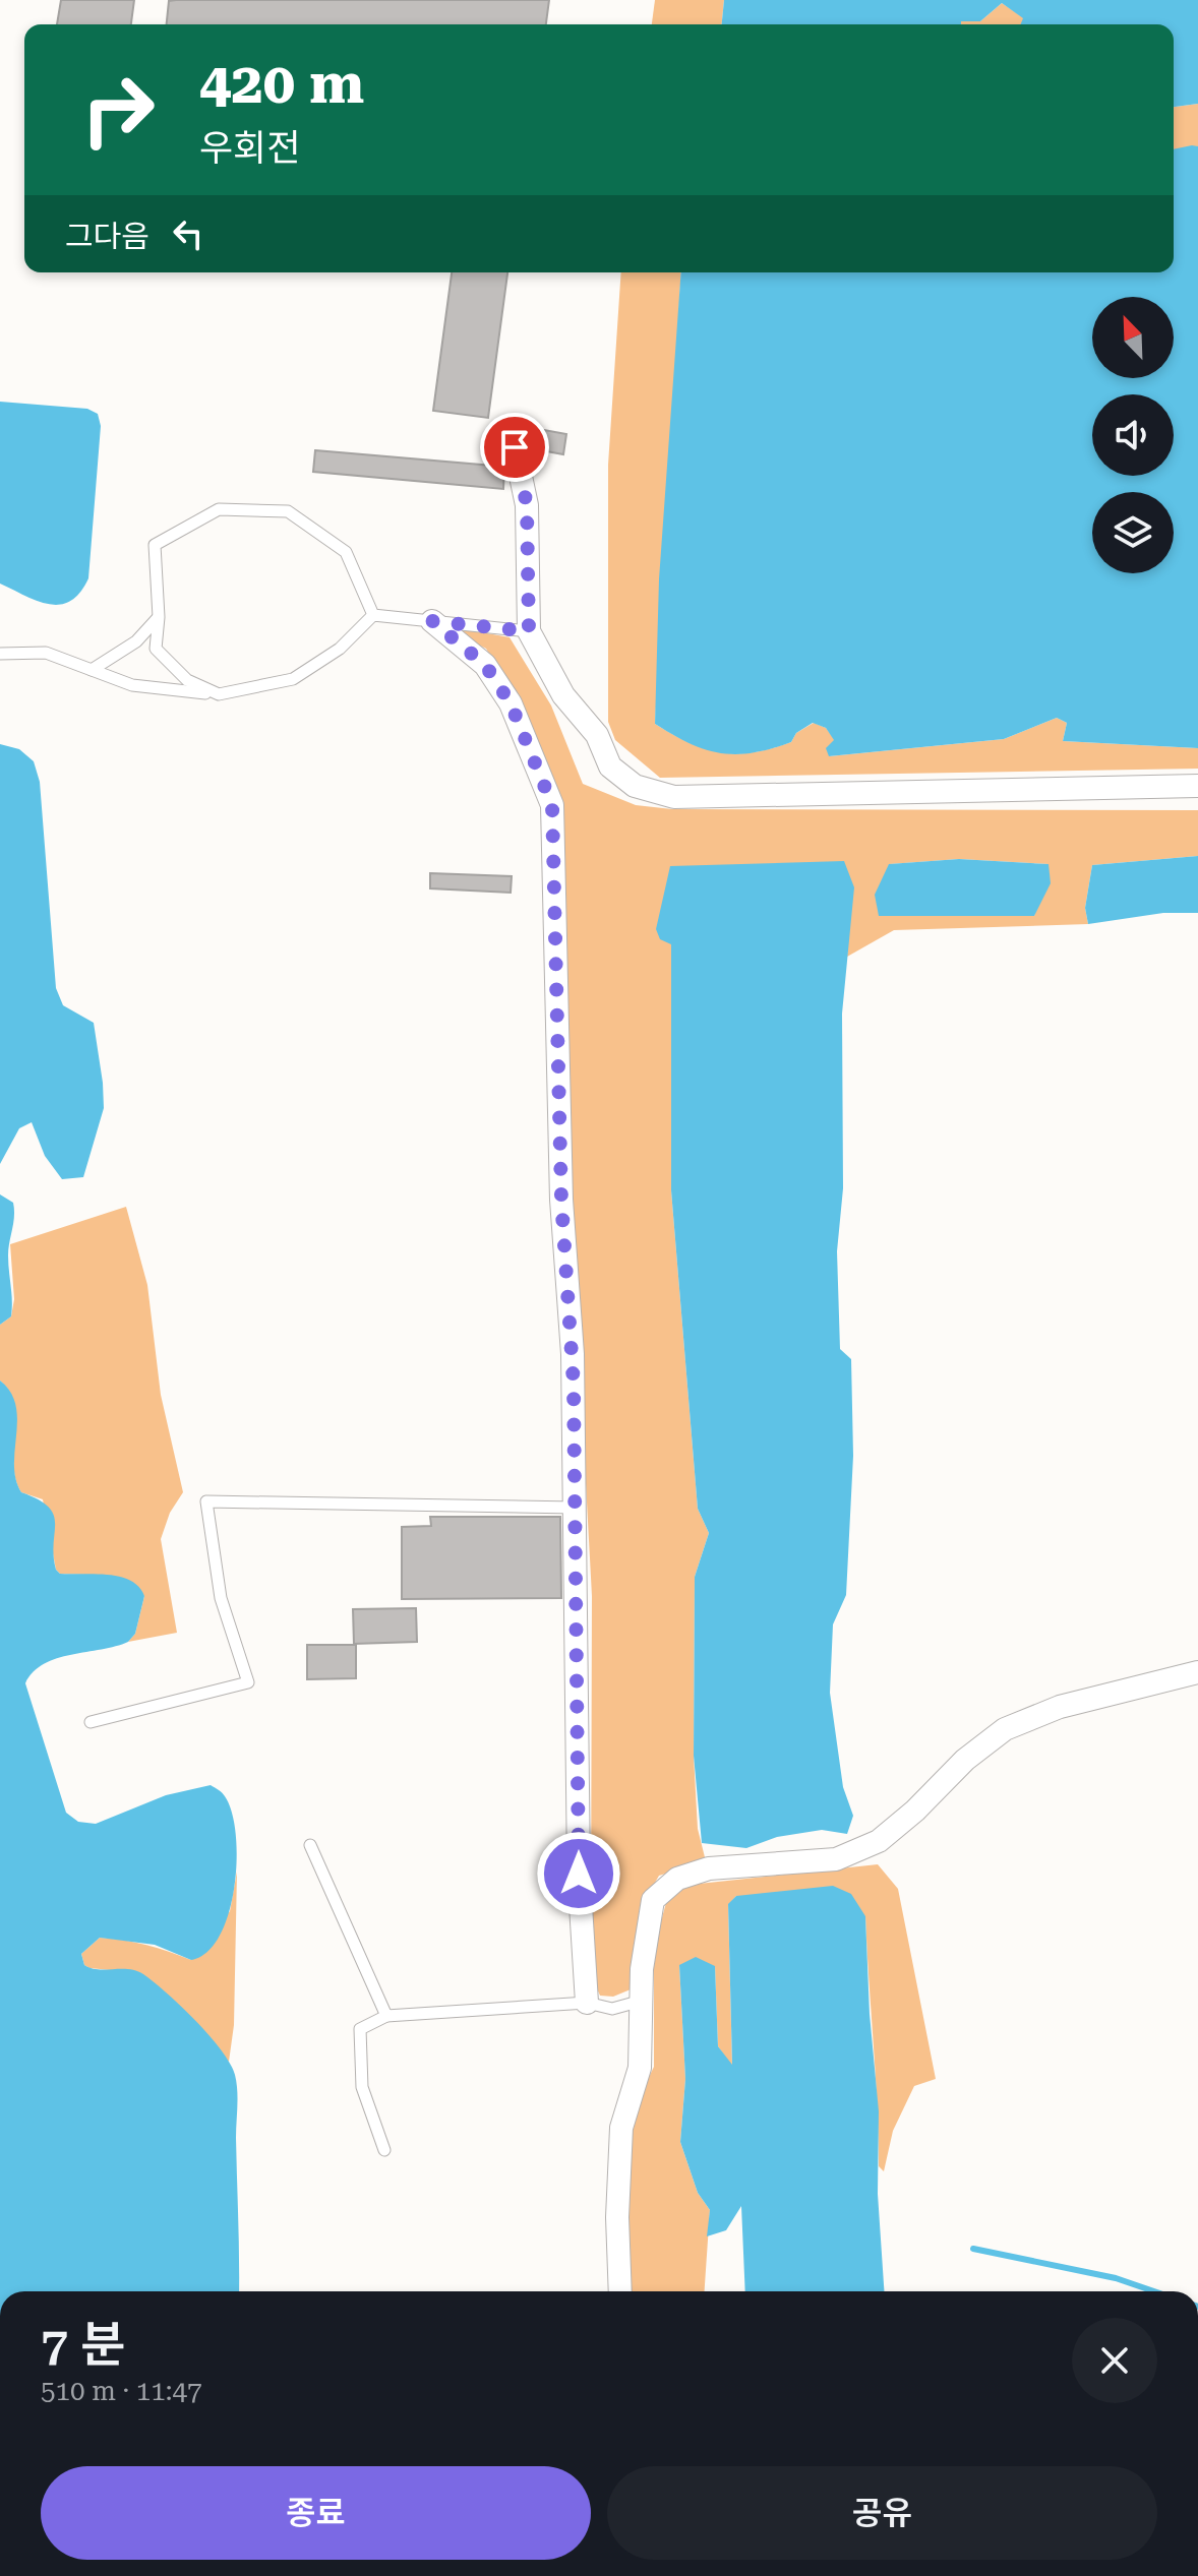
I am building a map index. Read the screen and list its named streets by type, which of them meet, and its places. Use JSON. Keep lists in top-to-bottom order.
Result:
{
  "north": "top left",
  "page": {
    "turn": ["420 m", "우회전"],
    "then": "그다음",
    "heading": ["7 분", "510 m · 11:47"],
    "buttons": ["종료", "공유"]
  }
}
